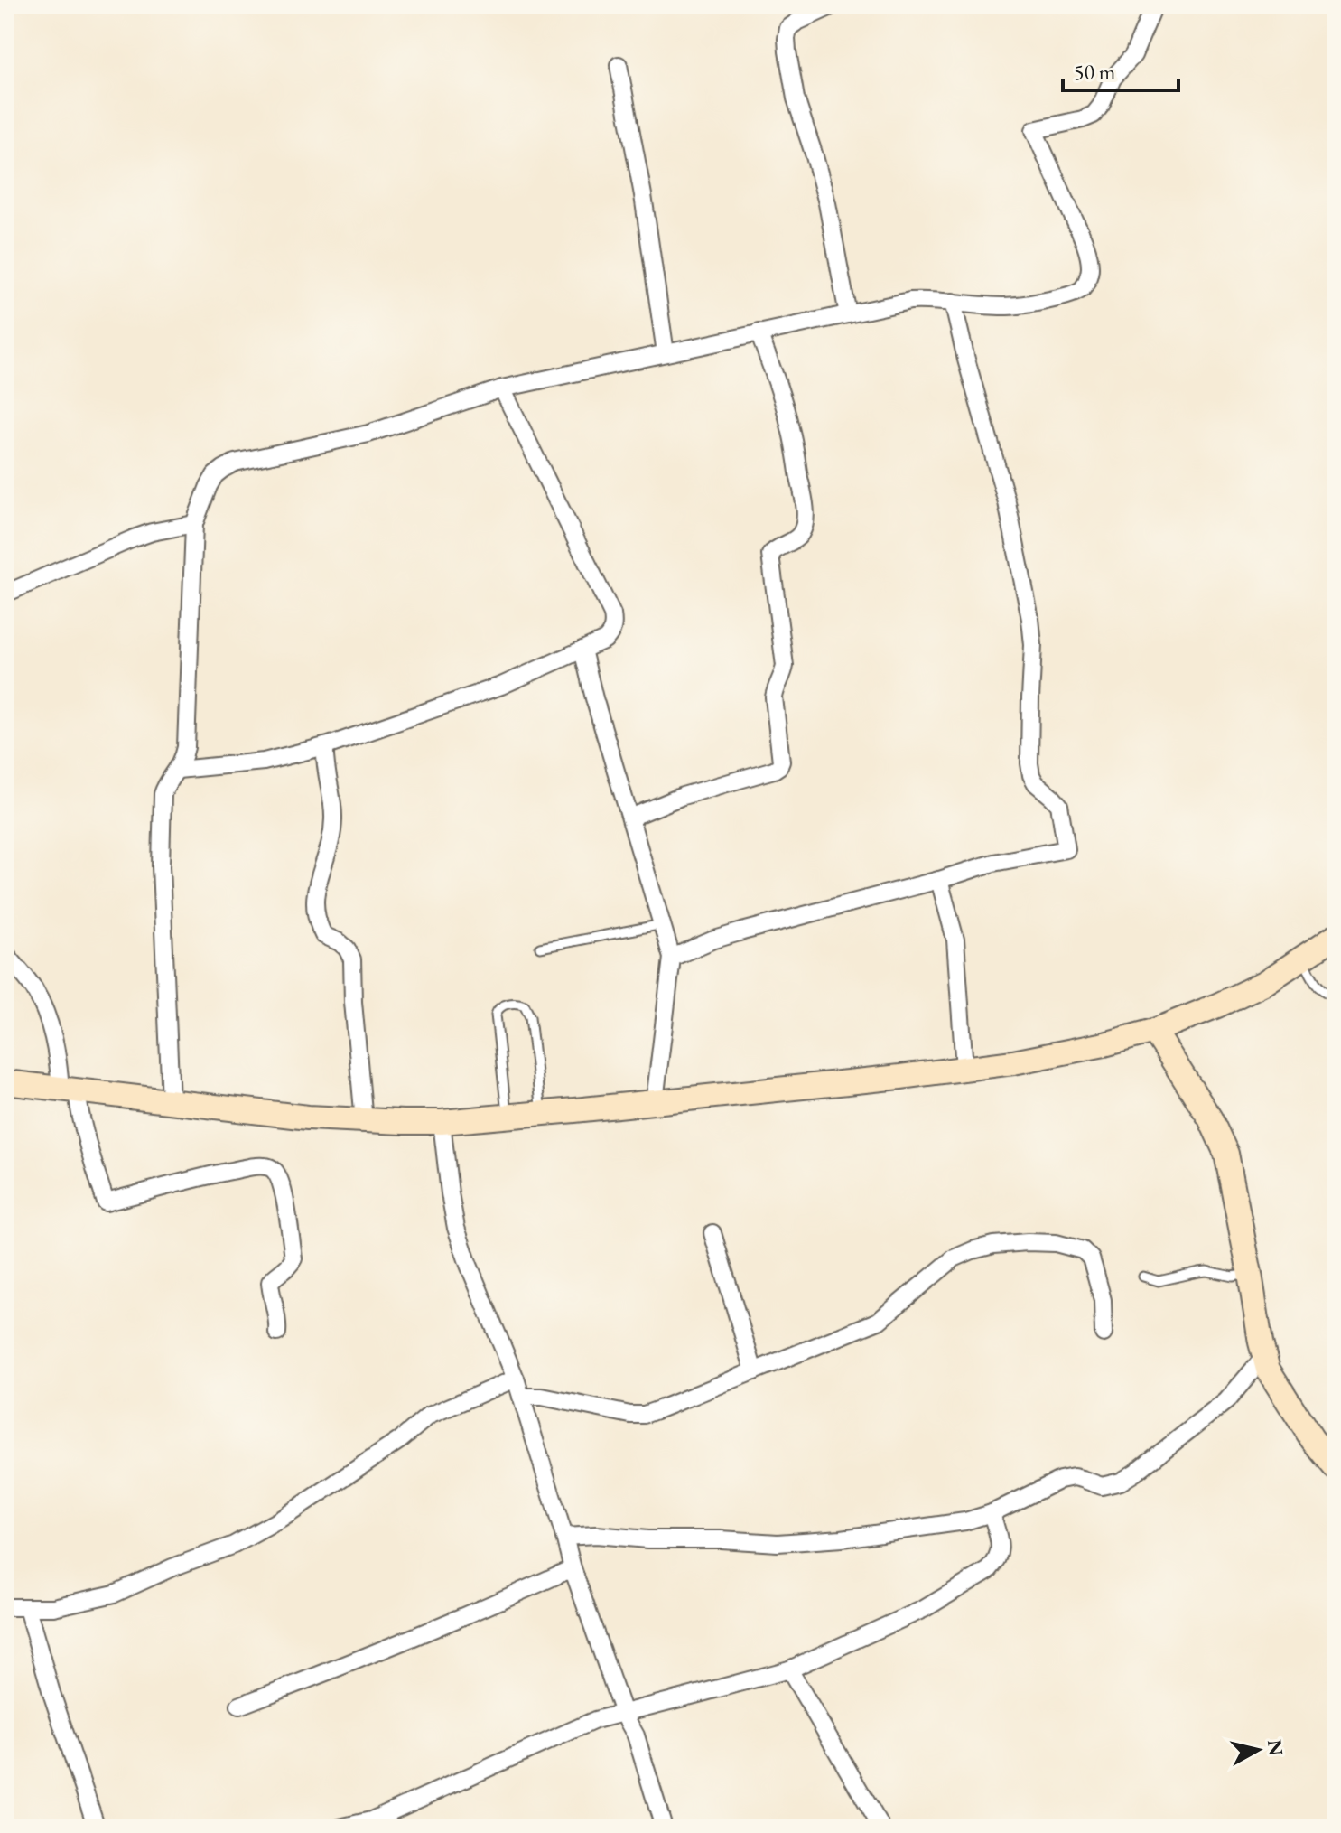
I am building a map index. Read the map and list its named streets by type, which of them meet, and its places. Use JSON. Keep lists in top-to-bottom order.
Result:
{
  "scale_bar": "50 m",
  "north": "right"
}
